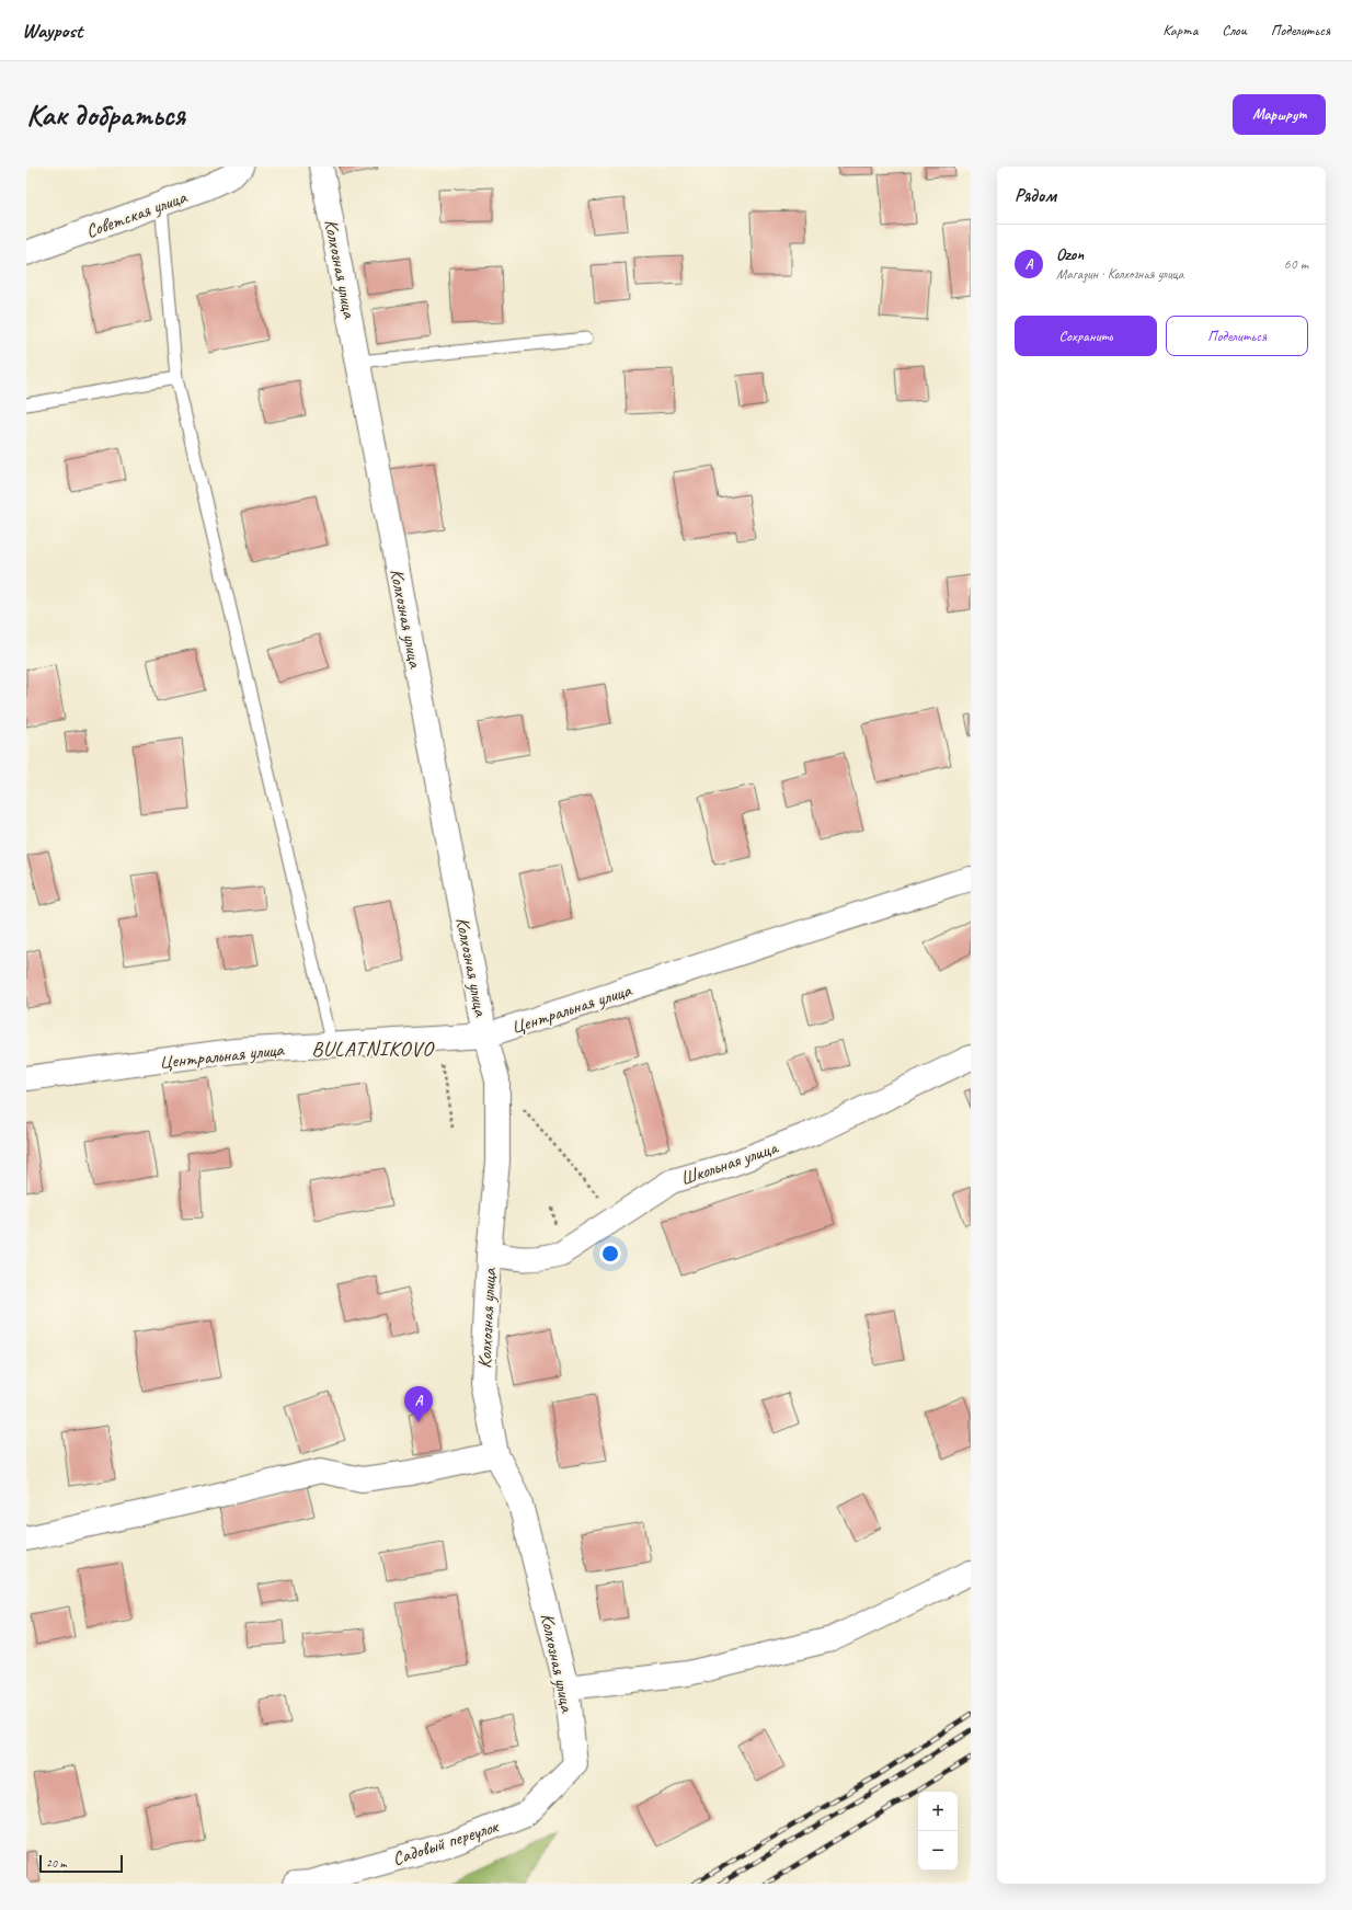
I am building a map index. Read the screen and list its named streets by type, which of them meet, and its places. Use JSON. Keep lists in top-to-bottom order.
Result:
{
  "streets": {
    "street": [
      "Советская улица",
      "Колхозная улица",
      "Центральная улица",
      "Школьная улица",
      "Садовый переулок"
    ]
  },
  "crossings": [
    ["Колхозная улица", "Центральная улица"],
    ["Колхозная улица", "Школьная улица"],
    ["Колхозная улица", "Садовый переулок"]
  ],
  "districts": ["BULATNIKOVO"],
  "scale_bar": "20 m",
  "page": {
    "header": "Waypost",
    "nav": ["Карта", "Слои", "Поделиться"],
    "buttons": [
      "Маршрут",
      ["Сохранить", "Поделиться"]
    ],
    "title": "Как добраться",
    "heading": "Рядом",
    "list": [
      {
        "mark": "A",
        "name": "Ozon",
        "note": "Магазин · Колхозная улица",
        "value": "60 m"
      }
    ],
    "pins": "A",
    "map_buttons": ["+", "−"],
    "scale": "20 m"
  }
}
